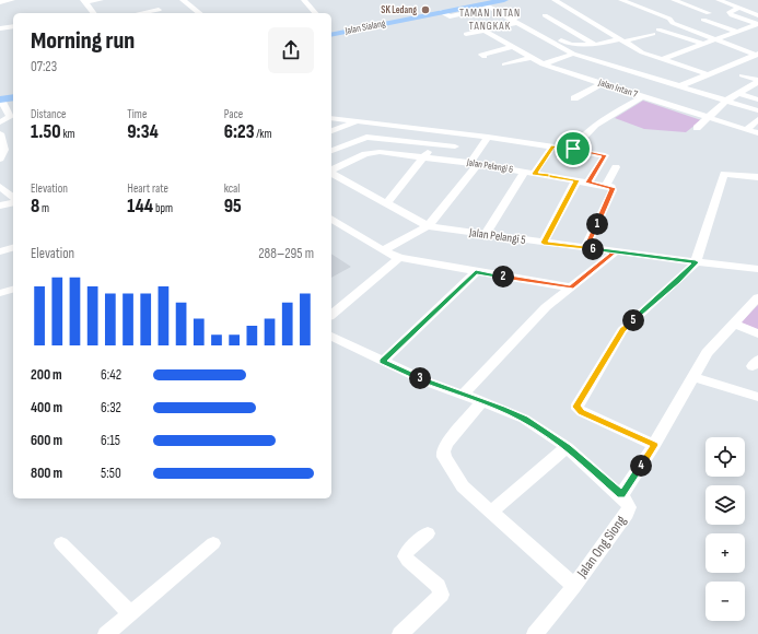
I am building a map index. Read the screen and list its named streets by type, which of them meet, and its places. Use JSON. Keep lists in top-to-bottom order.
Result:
{
  "streets": {
    "main road": ["Jalan Sialang"],
    "street": [
      "Jalan Intan 7",
      "Jalan Pelangi 6",
      "Jalan Pelangi 5",
      "Jalan Ong Siong"
    ]
  },
  "districts": ["TAMAN INTAN TANGKAK"],
  "places": ["SK Ledang"],
  "page": {
    "heading": ["Morning run", "07:23"],
    "stats": [
      ["Distance", "1.50 km"],
      ["Time", "9:34"],
      ["Pace", "6:23 /km"],
      ["Elevation", "8 m"],
      ["Heart rate", "144 bpm"],
      ["kcal", "95"]
    ],
    "pins": [
      "1",
      "6",
      "2",
      "5",
      "3",
      "4"
    ],
    "chart": ["Elevation", "288–295 m"],
    "list": [
      {
        "name": "200 m",
        "note": "6:42"
      },
      {
        "name": "400 m",
        "note": "6:32"
      },
      {
        "name": "600 m",
        "note": "6:15"
      },
      {
        "name": "800 m",
        "note": "5:50"
      }
    ],
    "map_buttons": ["+", "−"]
  }
}
